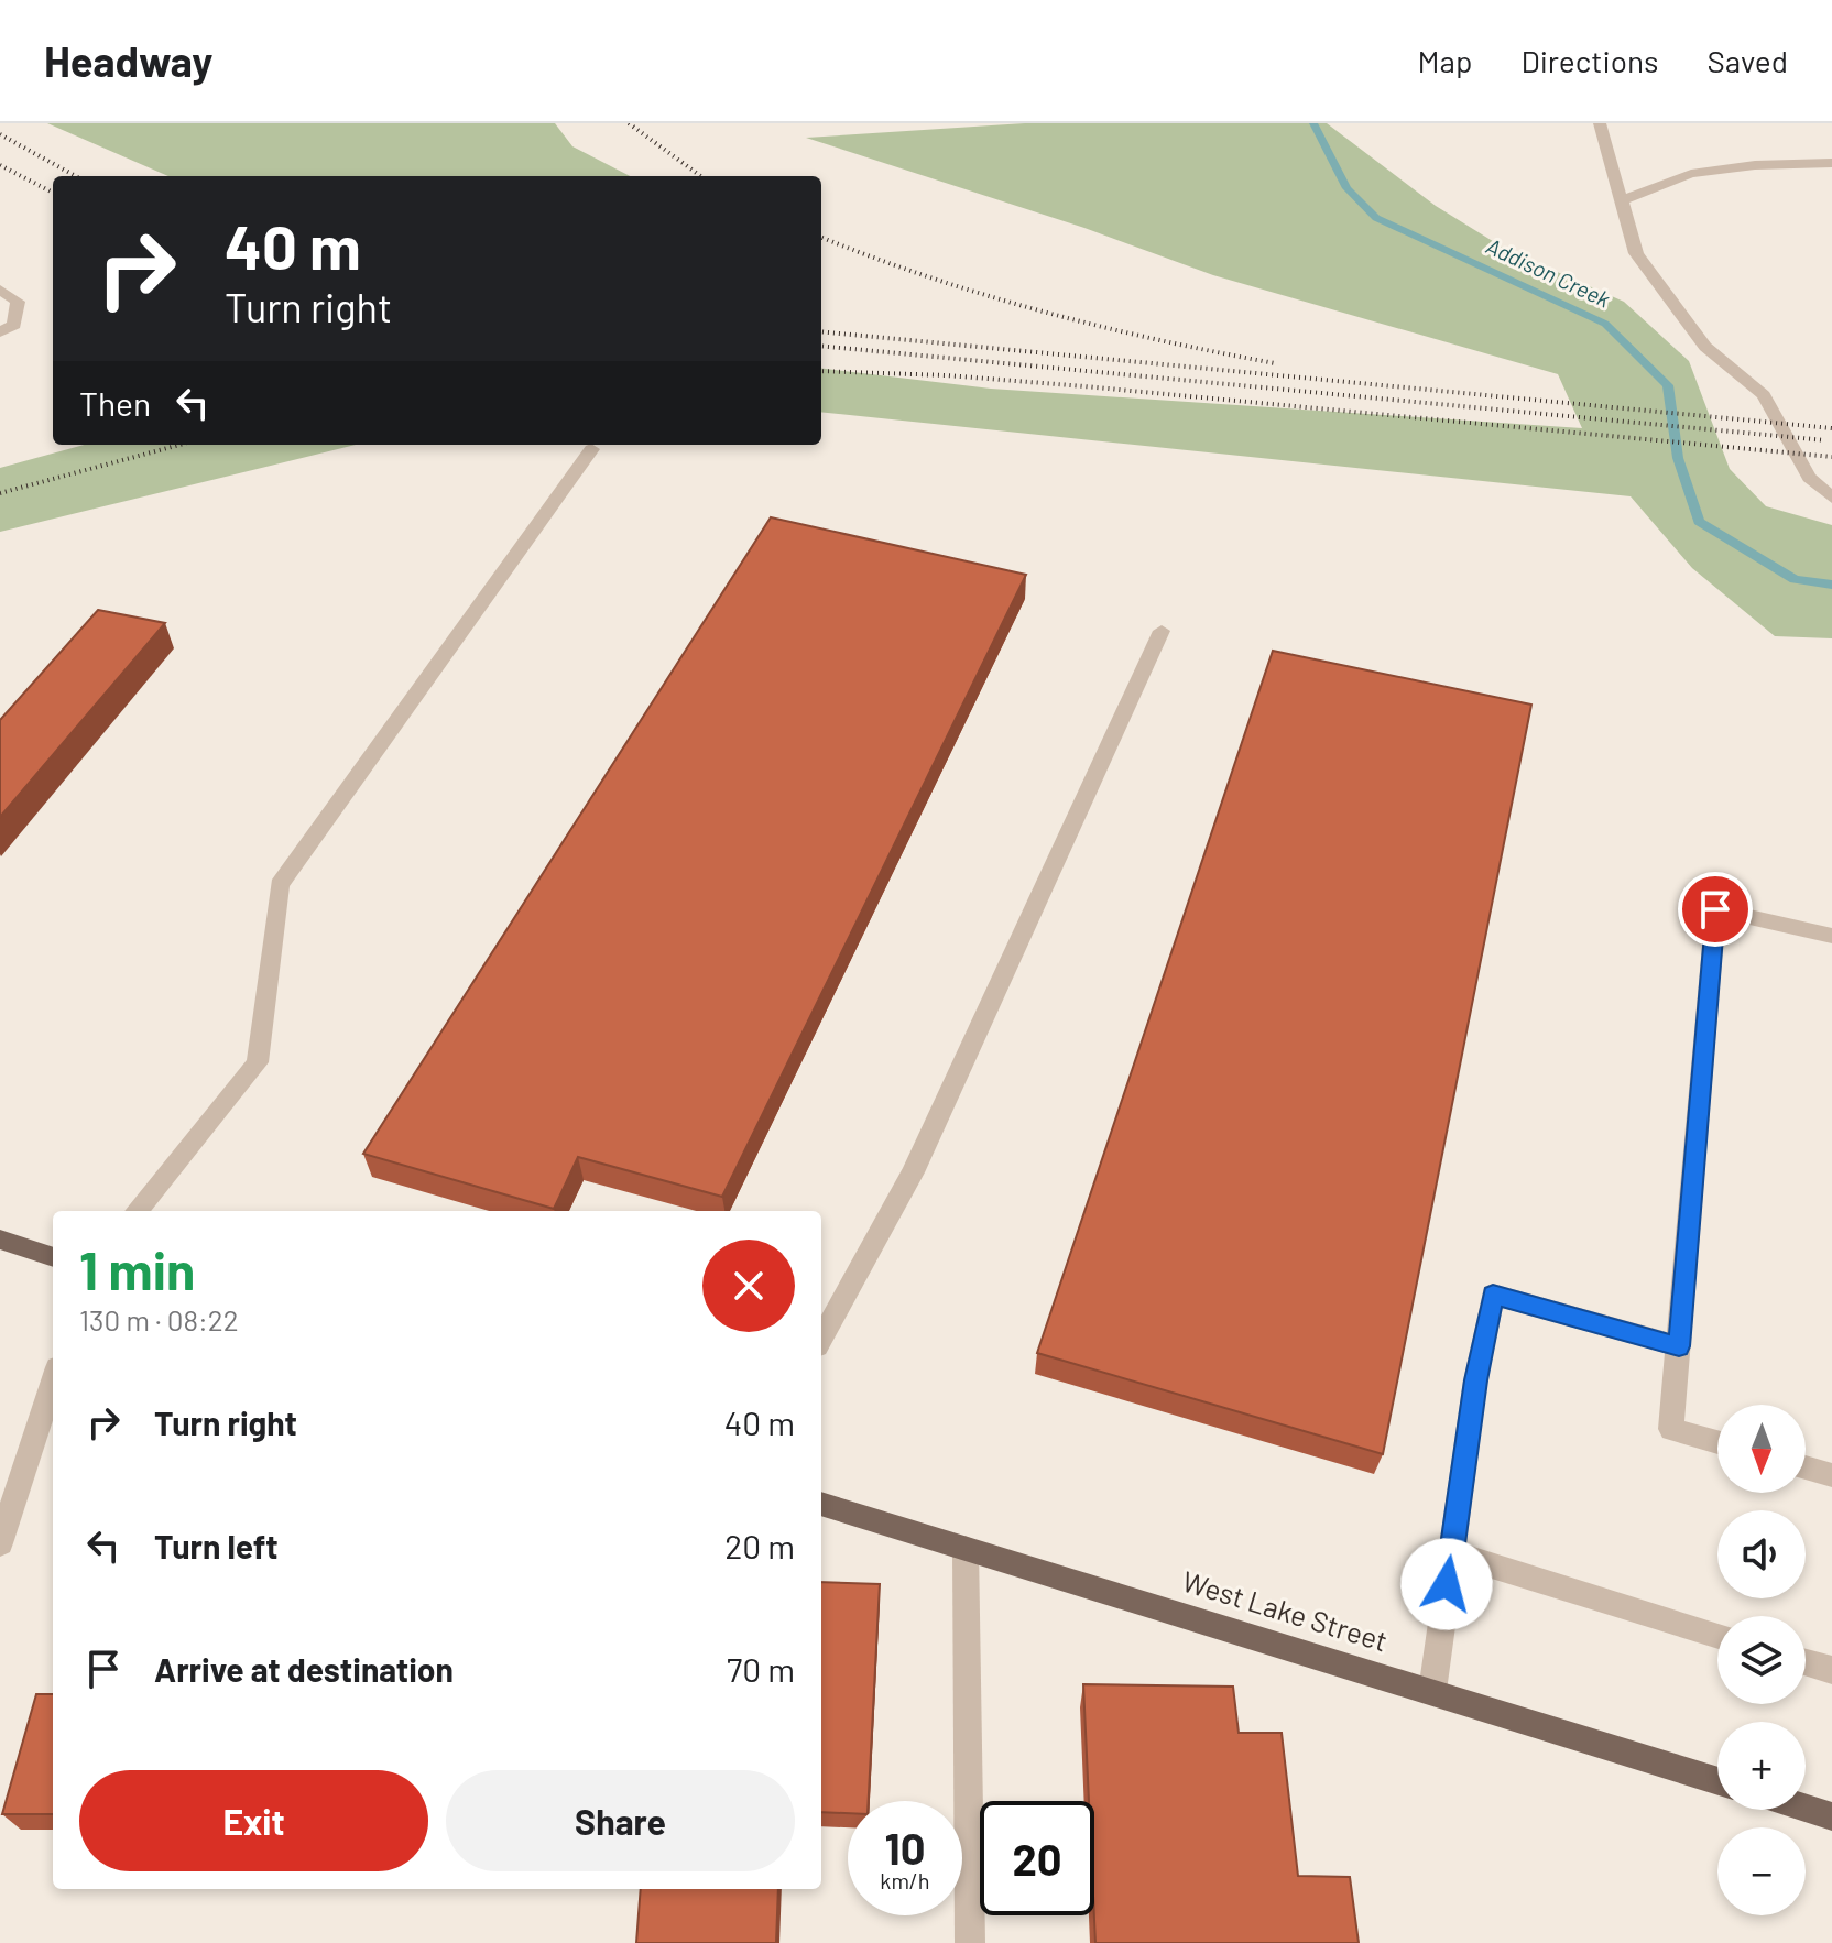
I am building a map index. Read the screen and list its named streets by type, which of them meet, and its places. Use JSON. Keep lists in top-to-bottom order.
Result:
{
  "streets": {
    "main road": ["West Lake Street"]
  },
  "water": ["Addison Creek"],
  "north": "bottom",
  "page": {
    "header": "Headway",
    "nav": ["Map", "Directions", "Saved"],
    "turn": ["40 m", "Turn right"],
    "then": "Then",
    "heading": ["1 min", "130 m · 08:22"],
    "list": [
      {
        "name": "Turn right",
        "value": "40 m"
      },
      {
        "name": "Turn left",
        "value": "20 m"
      },
      {
        "name": "Arrive at destination",
        "value": "70 m"
      }
    ],
    "map_buttons": ["+", "−"],
    "buttons": ["Exit", "Share"],
    "speed": "10 km/h",
    "limit": "20"
  }
}
